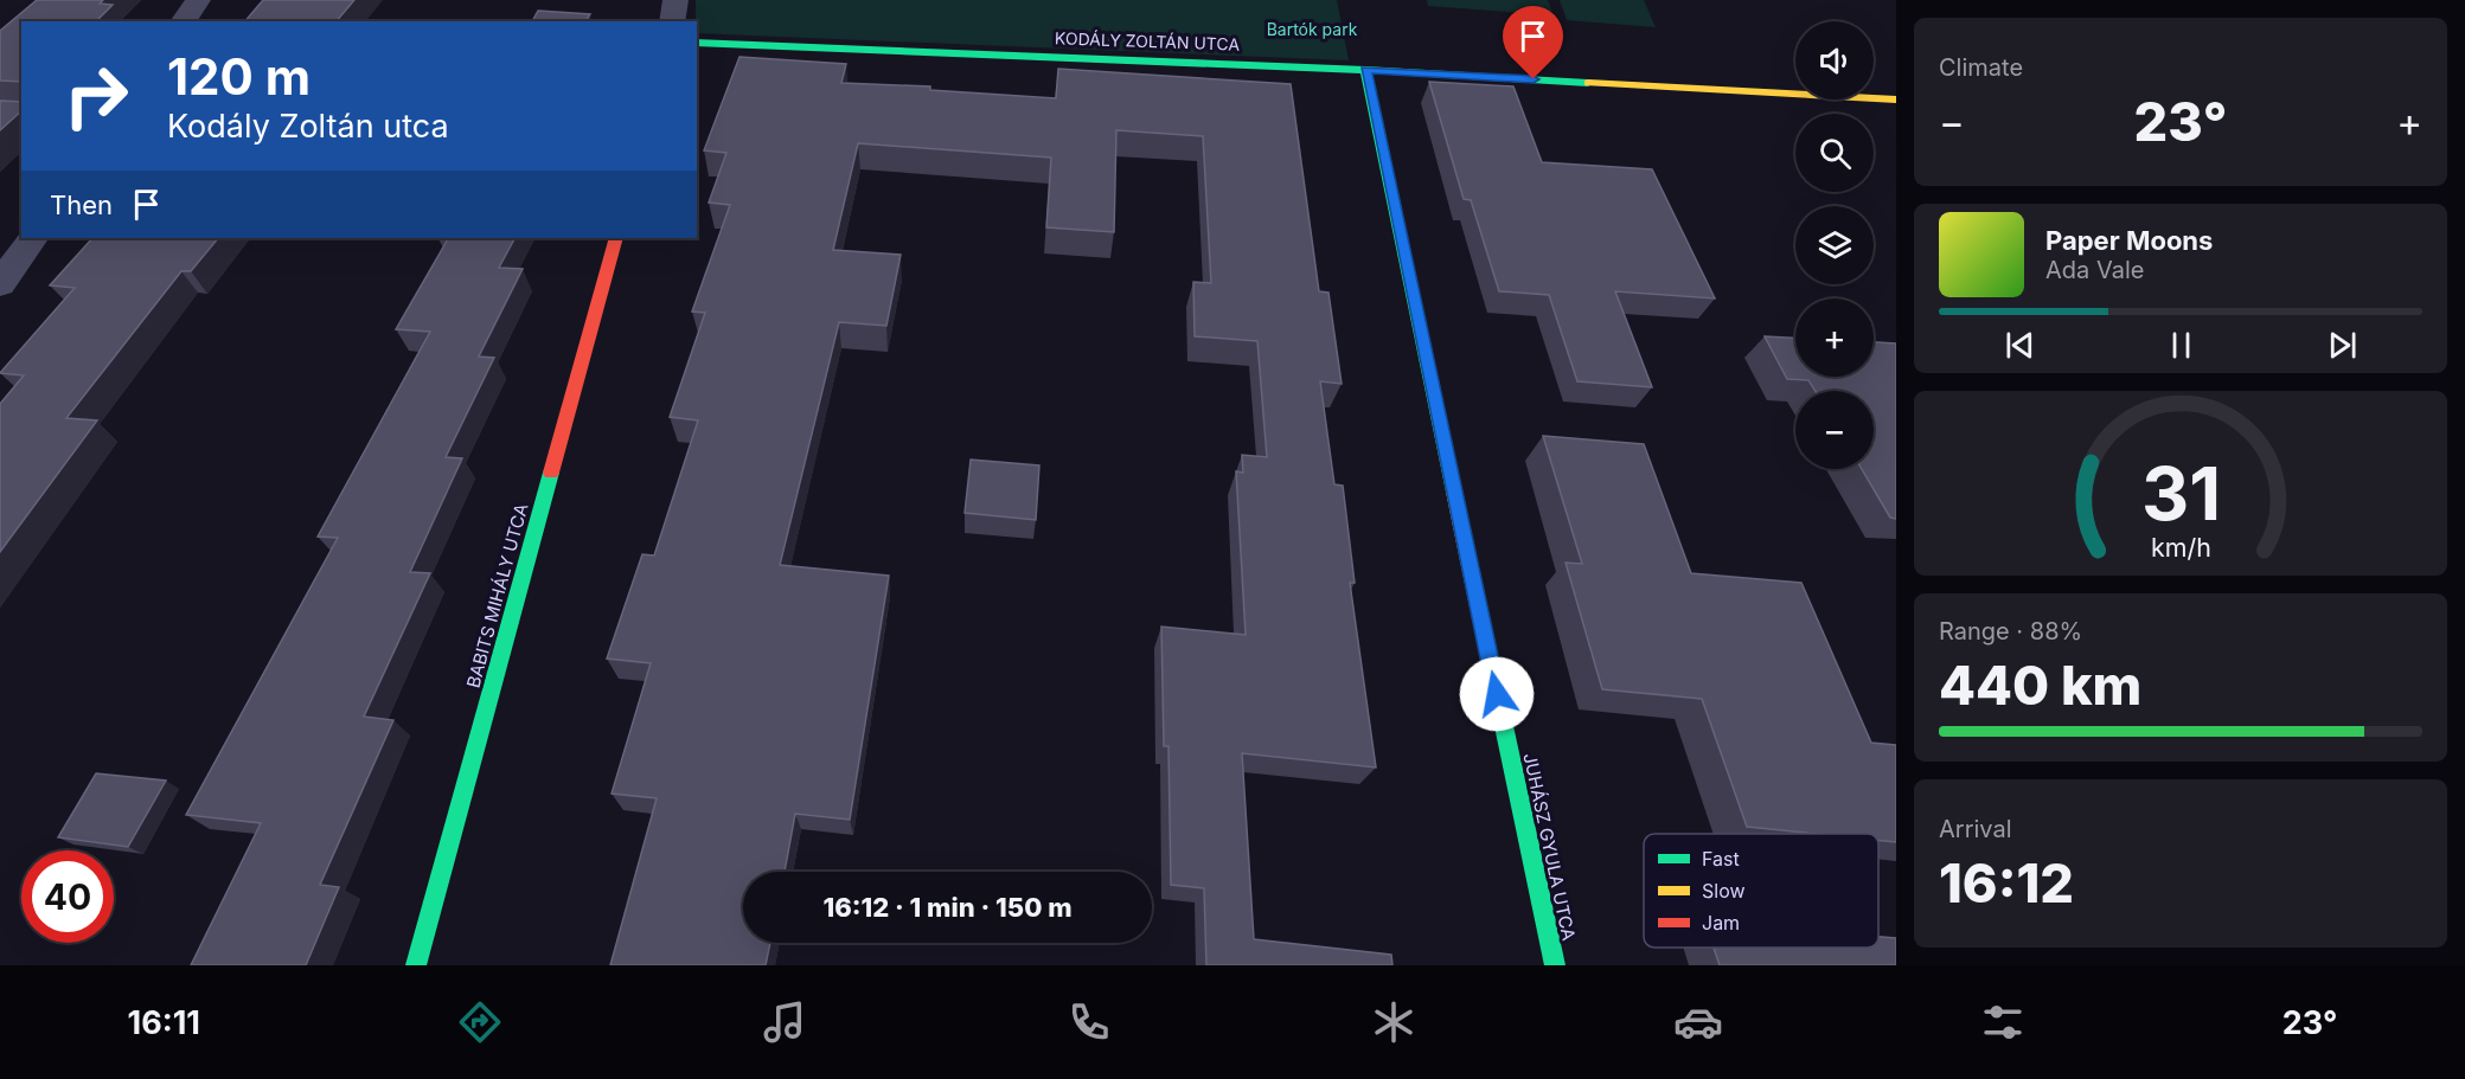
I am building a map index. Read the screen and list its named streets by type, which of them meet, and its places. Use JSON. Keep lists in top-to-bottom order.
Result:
{
  "streets": {
    "street": ["KODÁLY ZOLTÁN UTCA", "BABITS MIHÁLY UTCA", "JUHÁSZ GYULA UTCA"]
  },
  "crossings": [
    ["KODÁLY ZOLTÁN UTCA", "JUHÁSZ GYULA UTCA"]
  ],
  "parks": ["Bartók park"],
  "legend": ["Fast", "Slow", "Jam"],
  "page": {
    "tile": [
      "Climate",
      ["Range · 88%", "440 km"],
      ["Arrival", "16:12"]
    ],
    "map_buttons": ["+", "−"],
    "turn": ["120 m", "Kodály Zoltán utca"],
    "heat": ["−", "23°", "+"],
    "then": "Then",
    "song": ["Paper Moons", "Ada Vale"],
    "limit": "40",
    "trip": "16:12 · 1 min · 150 m",
    "tabs": ["16:11", "23°"],
    "gauge": ["31", "km/h"]
  }
}
